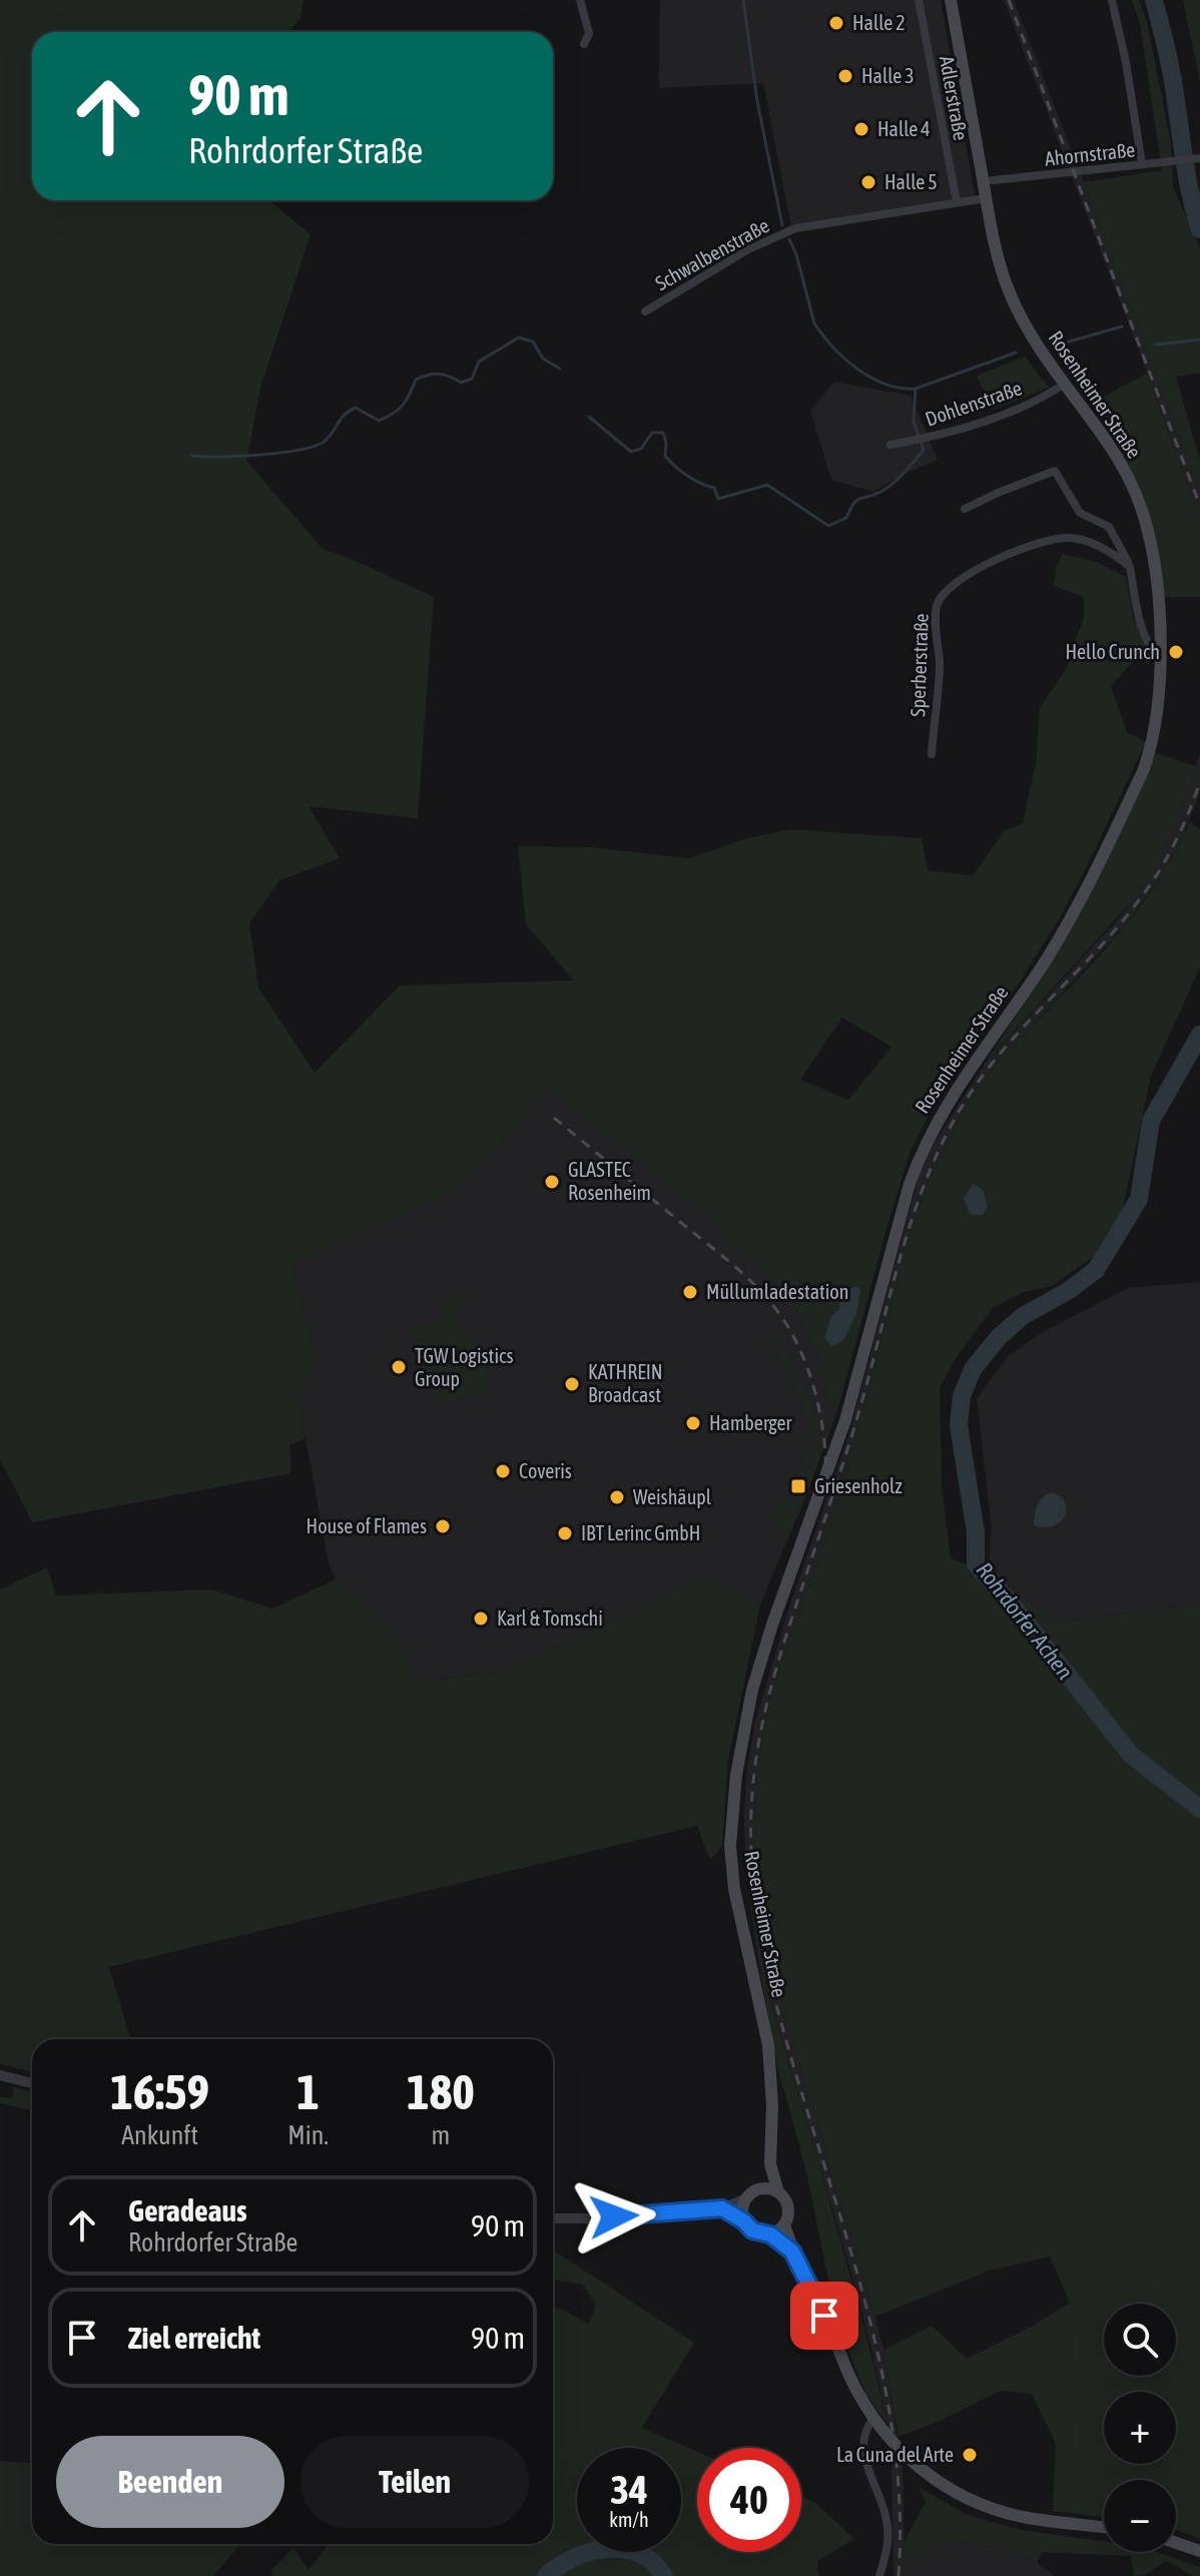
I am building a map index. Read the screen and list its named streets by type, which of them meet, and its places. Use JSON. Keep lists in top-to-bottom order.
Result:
{
  "streets": {
    "main road": ["Rosenheimer Straße"],
    "street": [
      "Adlerstraße",
      "Ahornstraße",
      "Schwalbenstraße",
      "Dohlenstraße",
      "Sperberstraße"
    ]
  },
  "crossings": [
    ["Adlerstraße", "Schwalbenstraße"],
    ["Ahornstraße", "Rosenheimer Straße"],
    ["Schwalbenstraße", "Rosenheimer Straße"],
    ["Rosenheimer Straße", "Dohlenstraße"]
  ],
  "water": ["Rohrdorfer Achen"],
  "places": {
    "other": [
      "Halle 2",
      "Halle 3",
      "Halle 4",
      "Halle 5",
      "Hello Crunch",
      "GLASTEC Rosenheim",
      "Müllumladestation",
      "TGW Logistics Group",
      "KATHREIN Broadcast",
      "Hamberger",
      "Coveris",
      "Weishäupl",
      "House of Flames",
      "IBT Lerinc GmbH",
      "Karl & Tomschi",
      "La Cuna del Arte"
    ],
    "transit": ["Griesenholz"]
  },
  "page": {
    "turn": ["90 m", "Rohrdorfer Straße"],
    "eta": [
      "16:59",
      "Ankunft",
      "1",
      "Min.",
      "180",
      "m"
    ],
    "list": [
      {
        "name": "Geradeaus",
        "note": "Rohrdorfer Straße",
        "value": "90 m"
      },
      {
        "name": "Ziel erreicht",
        "value": "90 m"
      }
    ],
    "map_buttons": ["+", "−"],
    "buttons": ["Beenden", "Teilen"],
    "speed": "34 km/h",
    "limit": "40"
  }
}
